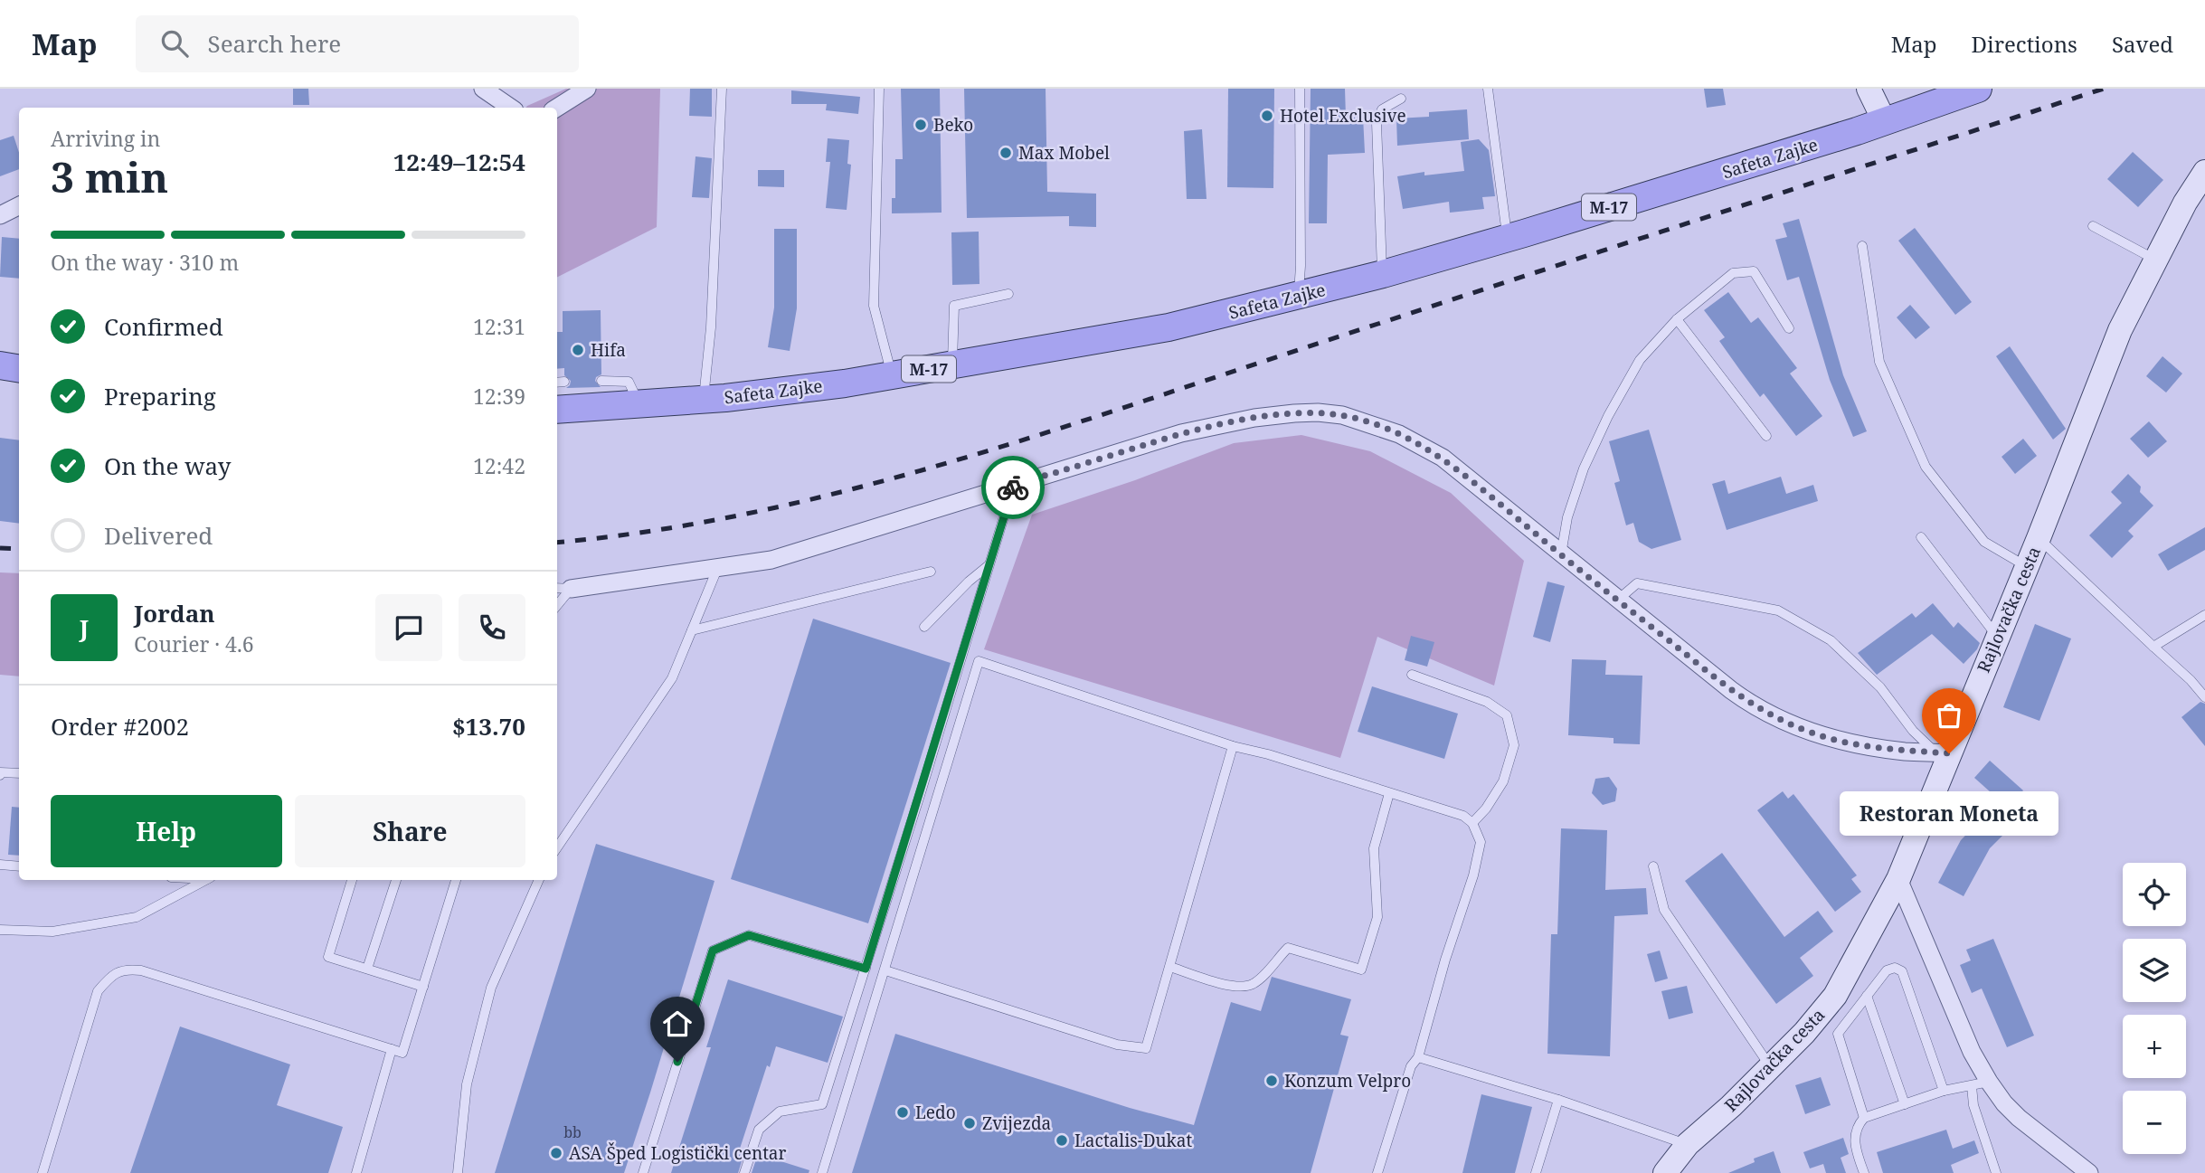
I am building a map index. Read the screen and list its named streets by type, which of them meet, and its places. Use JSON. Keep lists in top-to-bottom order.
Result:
{
  "streets": {
    "main road": ["Safeta Zajke", "M-17"],
    "street": ["Rajlovačka cesta"]
  },
  "places": [
    "Hotel Exclusive",
    "Beko",
    "Max Mobel",
    "Hifa",
    "Restoran Moneta",
    "Konzum Velpro",
    "Ledo",
    "Zvijezda",
    "Lactalis-Dukat",
    "ASA Šped Logistički centar"
  ],
  "house_numbers": ["bb"],
  "page": {
    "header": "Map",
    "search": "Search here",
    "nav": ["Map", "Directions", "Saved"],
    "heading": ["3 min", "Arriving in", "12:49–12:54"],
    "panel": [
      "Jordan",
      "Courier · 4.6",
      "Order #2002",
      "$13.70"
    ],
    "bar": "On the way · 310 m",
    "list": [
      ["Confirmed", "12:31"],
      ["Preparing", "12:39"],
      ["On the way", "12:42"],
      "Delivered"
    ],
    "round": "J",
    "buttons": ["Help", "Share"],
    "bubble": "Restoran Moneta",
    "map_buttons": ["+", "−"]
  }
}
